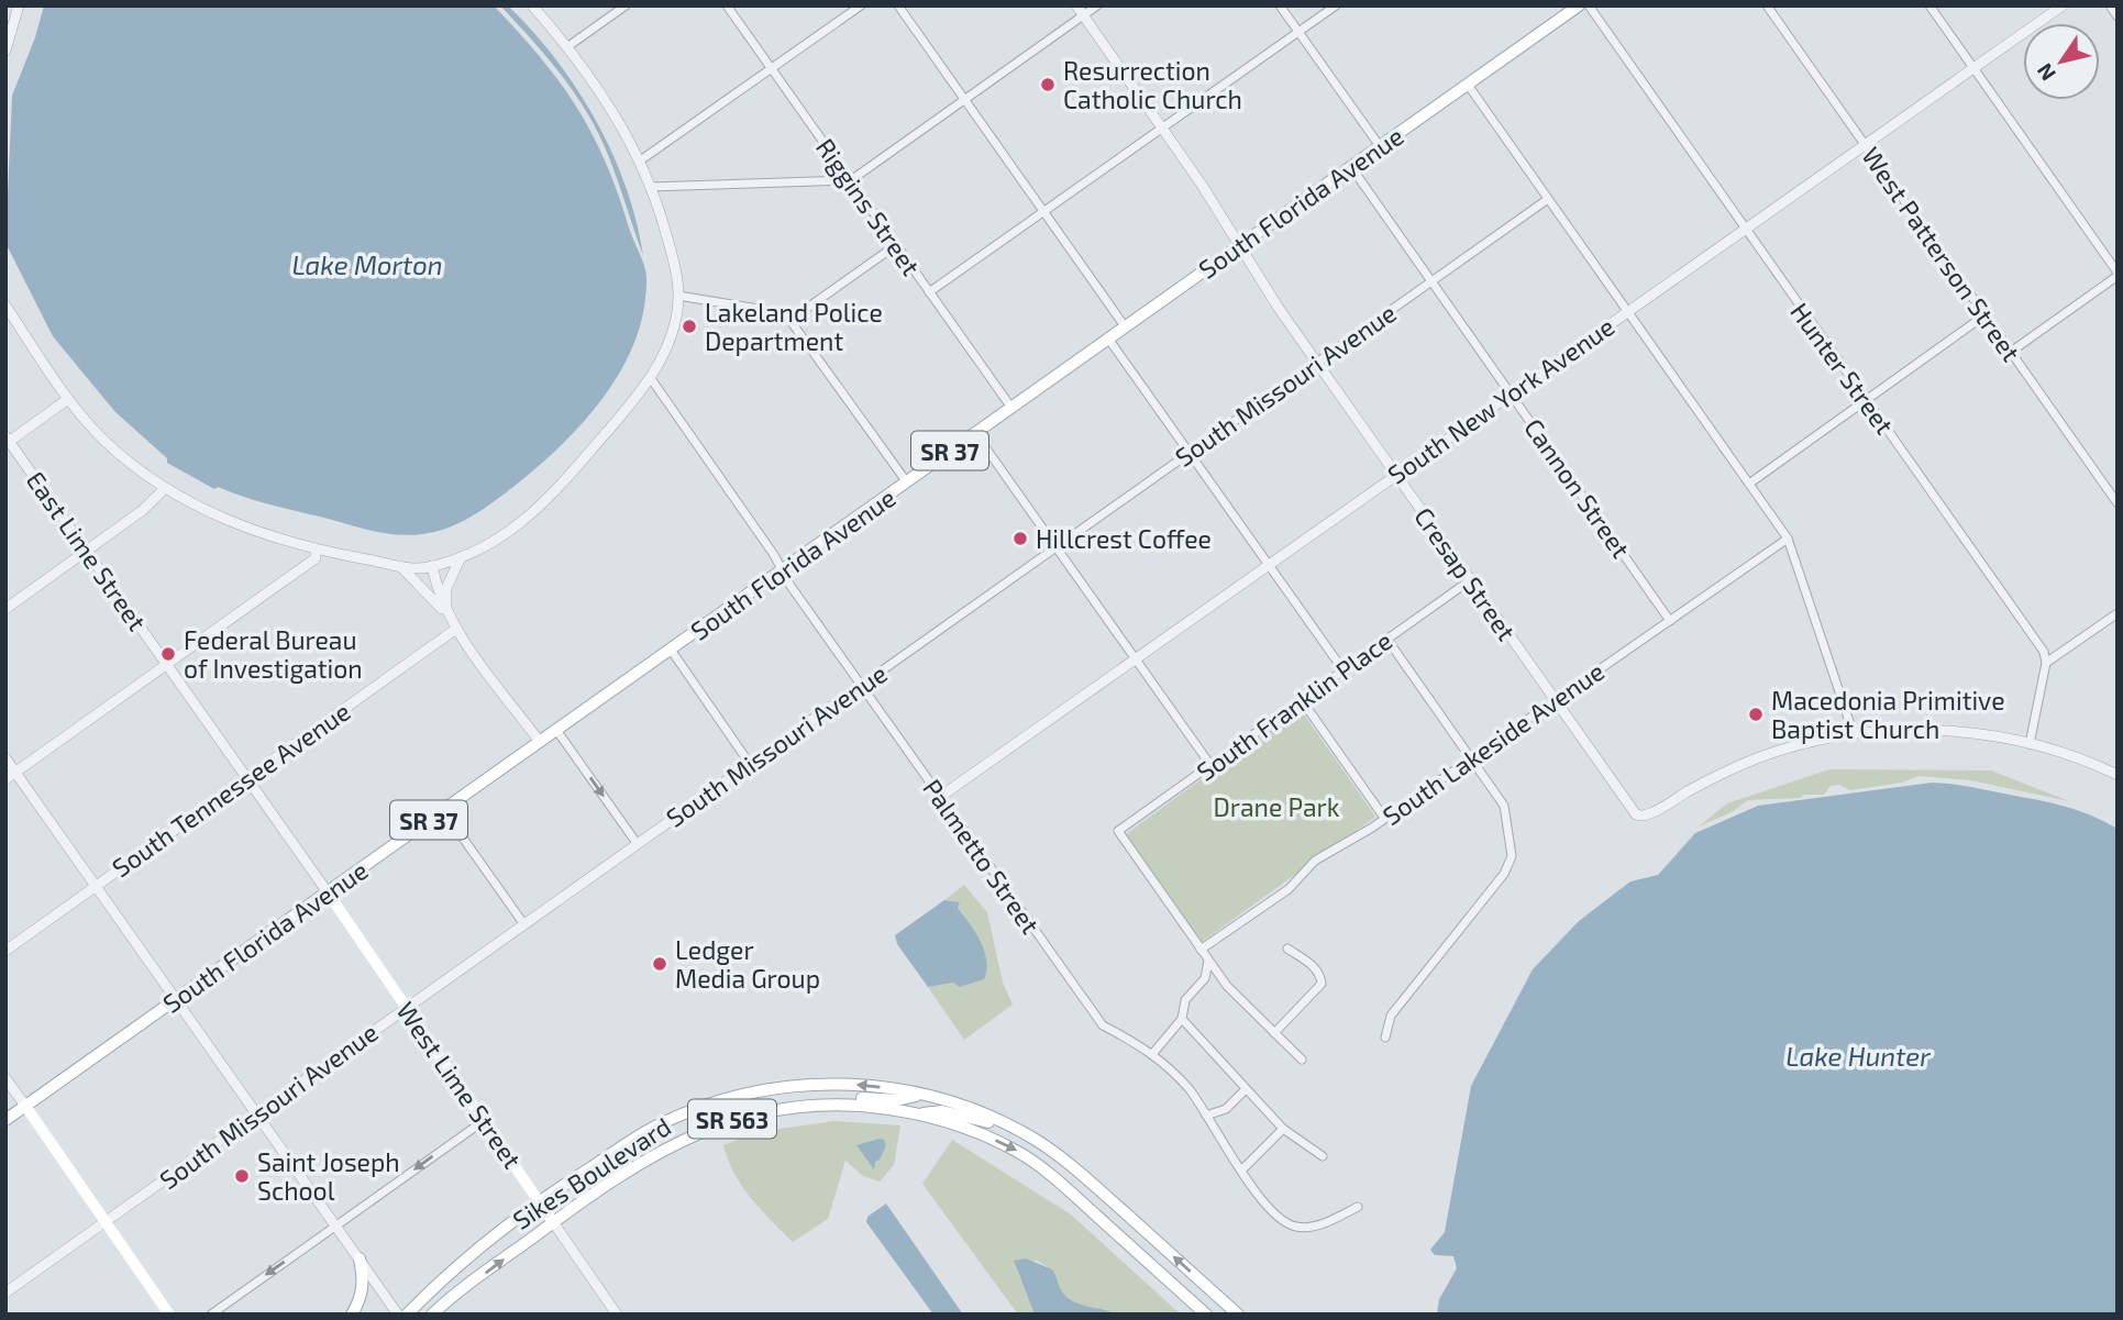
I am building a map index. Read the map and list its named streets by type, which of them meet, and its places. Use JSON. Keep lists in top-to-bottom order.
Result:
{
  "streets": {
    "main road": [
      "South Florida Avenue",
      "SR 37",
      "West Lime Street",
      "SR 563",
      "Sikes Boulevard"
    ],
    "street": [
      "Riggins Street",
      "West Patterson Street",
      "Hunter Street",
      "South Missouri Avenue",
      "South New York Avenue",
      "Cannon Street",
      "East Lime Street",
      "Cresap Street",
      "South Franklin Place",
      "South Lakeside Avenue",
      "South Tennessee Avenue",
      "Palmetto Street"
    ]
  },
  "crossings": [
    ["South Florida Avenue", "Riggins Street"],
    ["South Florida Avenue", "Cannon Street"],
    ["South Florida Avenue", "East Lime Street"],
    ["South Florida Avenue", "Cresap Street"],
    ["South Florida Avenue", "Palmetto Street"],
    ["South Florida Avenue", "West Lime Street"],
    ["West Patterson Street", "South New York Avenue"],
    ["Hunter Street", "South New York Avenue"],
    ["South Missouri Avenue", "Cannon Street"],
    ["South Missouri Avenue", "Cresap Street"],
    ["South Missouri Avenue", "Palmetto Street"],
    ["South Missouri Avenue", "West Lime Street"],
    ["South New York Avenue", "Cannon Street"],
    ["South New York Avenue", "Cresap Street"],
    ["South New York Avenue", "Palmetto Street"],
    ["Cannon Street", "South Lakeside Avenue"],
    ["East Lime Street", "South Tennessee Avenue"],
    ["East Lime Street", "West Lime Street"],
    ["Cresap Street", "South Franklin Place"],
    ["Cresap Street", "South Lakeside Avenue"],
    ["South Franklin Place", "South Lakeside Avenue"],
    ["West Lime Street", "Sikes Boulevard"]
  ],
  "water": ["Lake Morton", "Lake Hunter"],
  "parks": ["Drane Park"],
  "places": [
    "Resurrection Catholic Church",
    "Lakeland Police Department",
    "Hillcrest Coffee",
    "Federal Bureau of Investigation",
    "Macedonia Primitive Baptist Church",
    "Ledger Media Group",
    "Saint Joseph School"
  ],
  "north": "bottom left"
}
